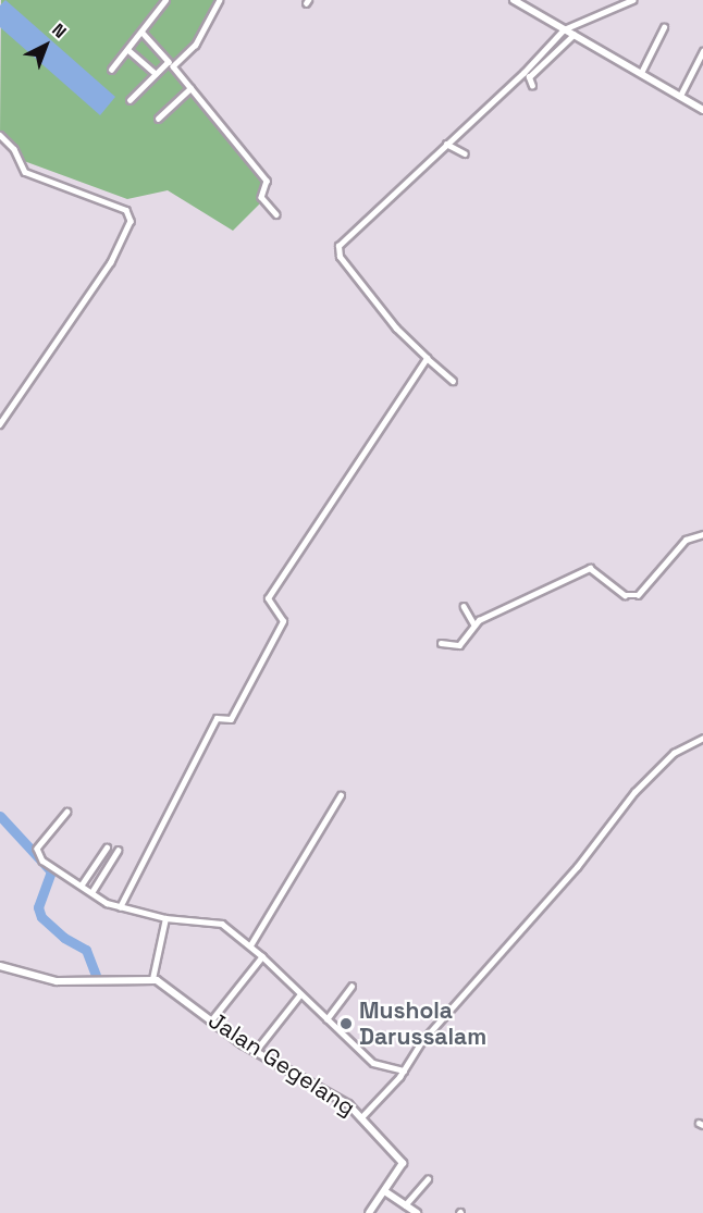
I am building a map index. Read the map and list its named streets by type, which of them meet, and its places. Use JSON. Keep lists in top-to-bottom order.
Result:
{
  "streets": {
    "street": ["Jalan Gegelang"]
  },
  "places": ["Mushola Darussalam"],
  "north": "top right"
}
